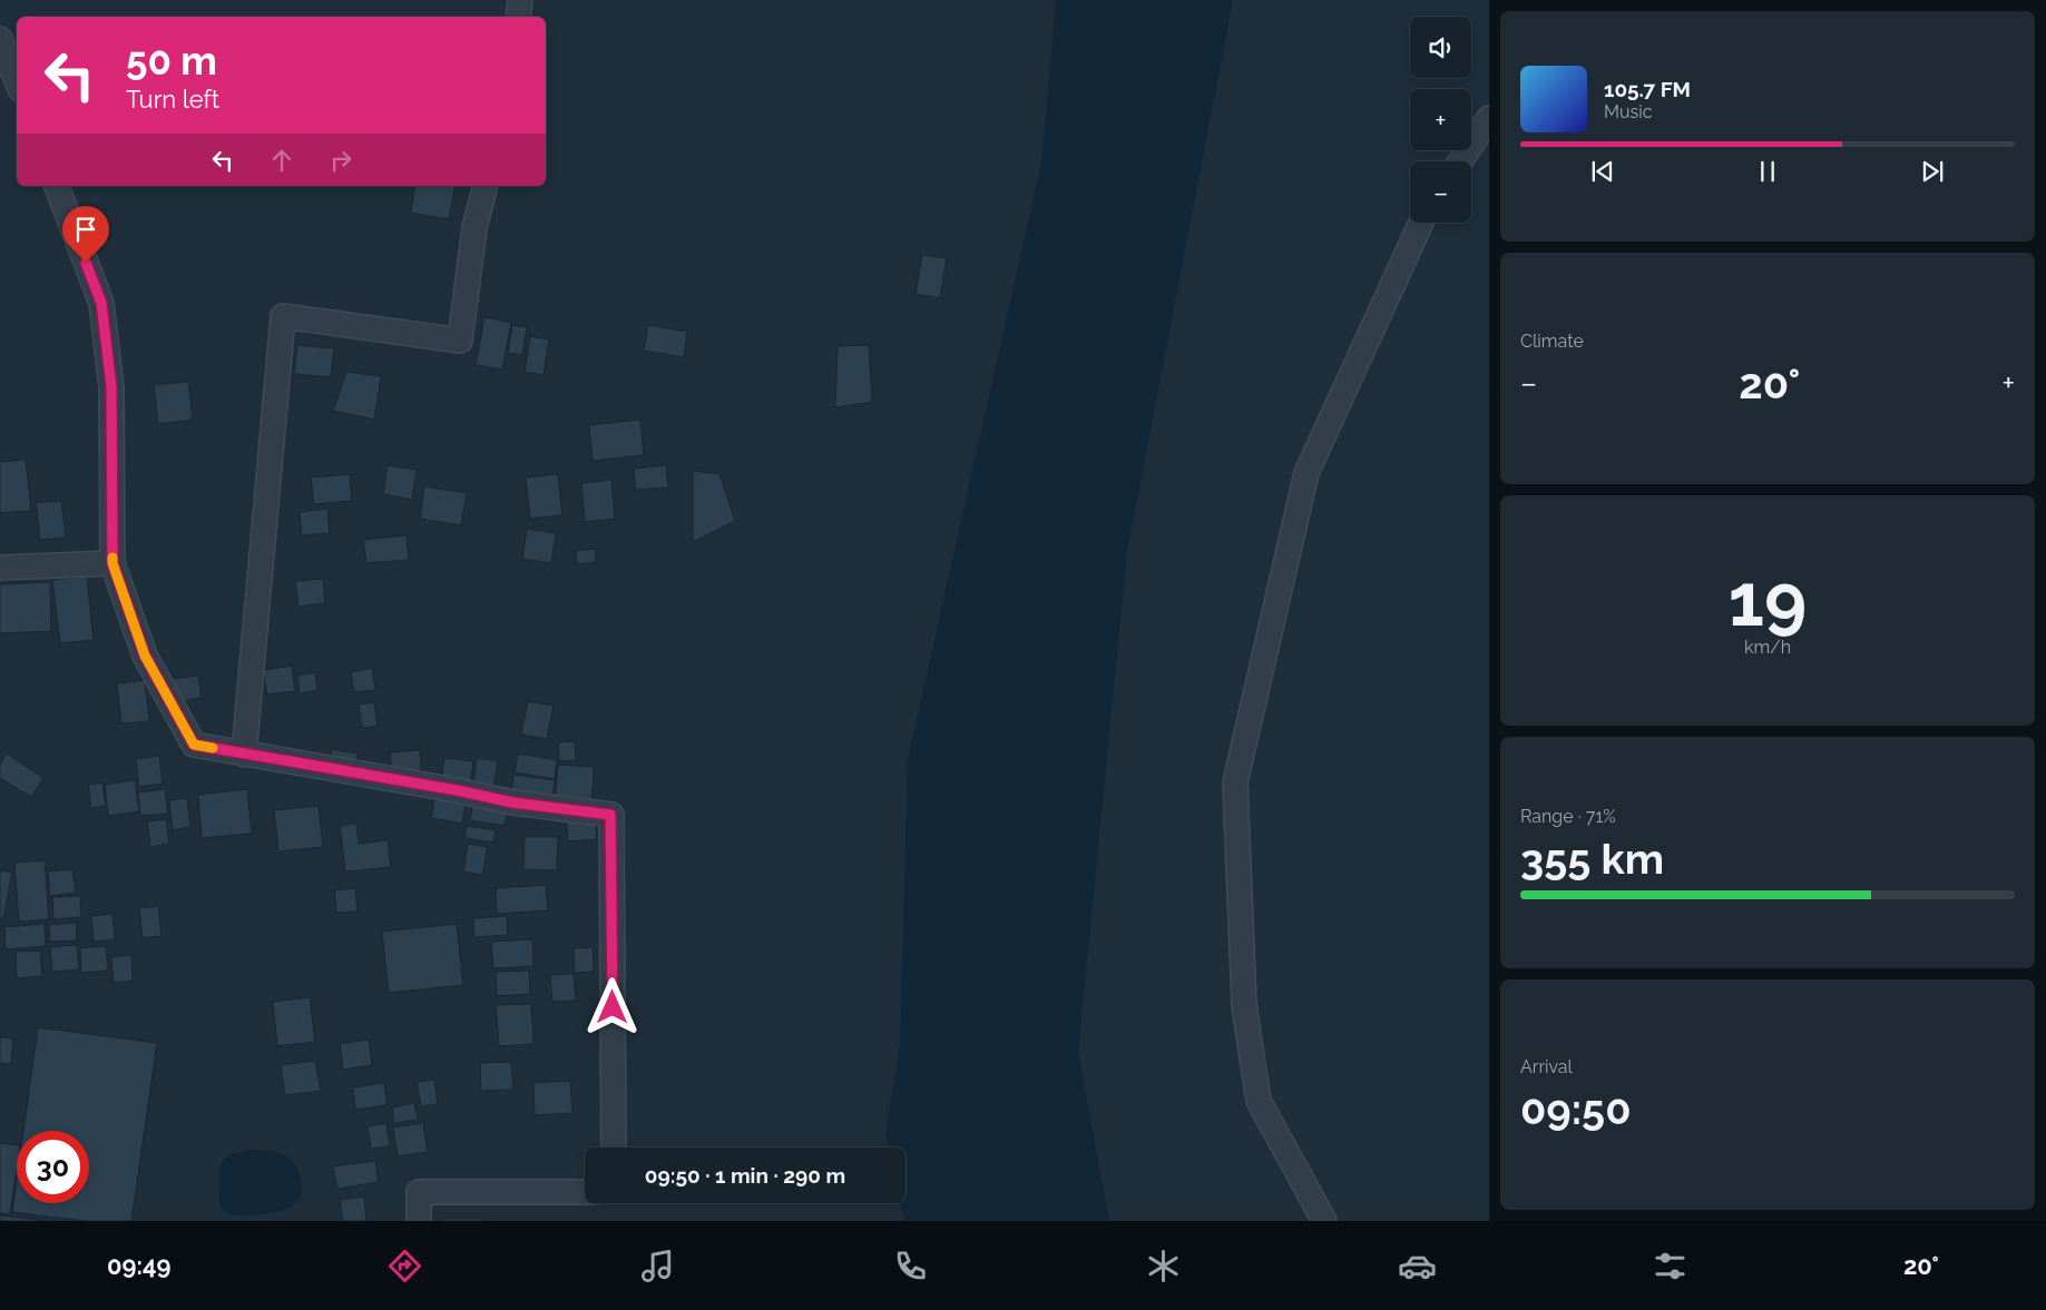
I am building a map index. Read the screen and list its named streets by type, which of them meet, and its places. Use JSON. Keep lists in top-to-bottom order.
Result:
{
  "page": {
    "map_buttons": ["+", "−"],
    "turn": ["50 m", "Turn left"],
    "song": ["105.7 FM", "Music"],
    "tile": [
      "Climate",
      ["19", "km/h"],
      ["Range · 71%", "355 km"],
      ["Arrival", "09:50"]
    ],
    "heat": ["−", "20°", "+"],
    "limit": "30",
    "trip": "09:50 · 1 min · 290 m",
    "tabs": ["09:49", "20°"]
  }
}
